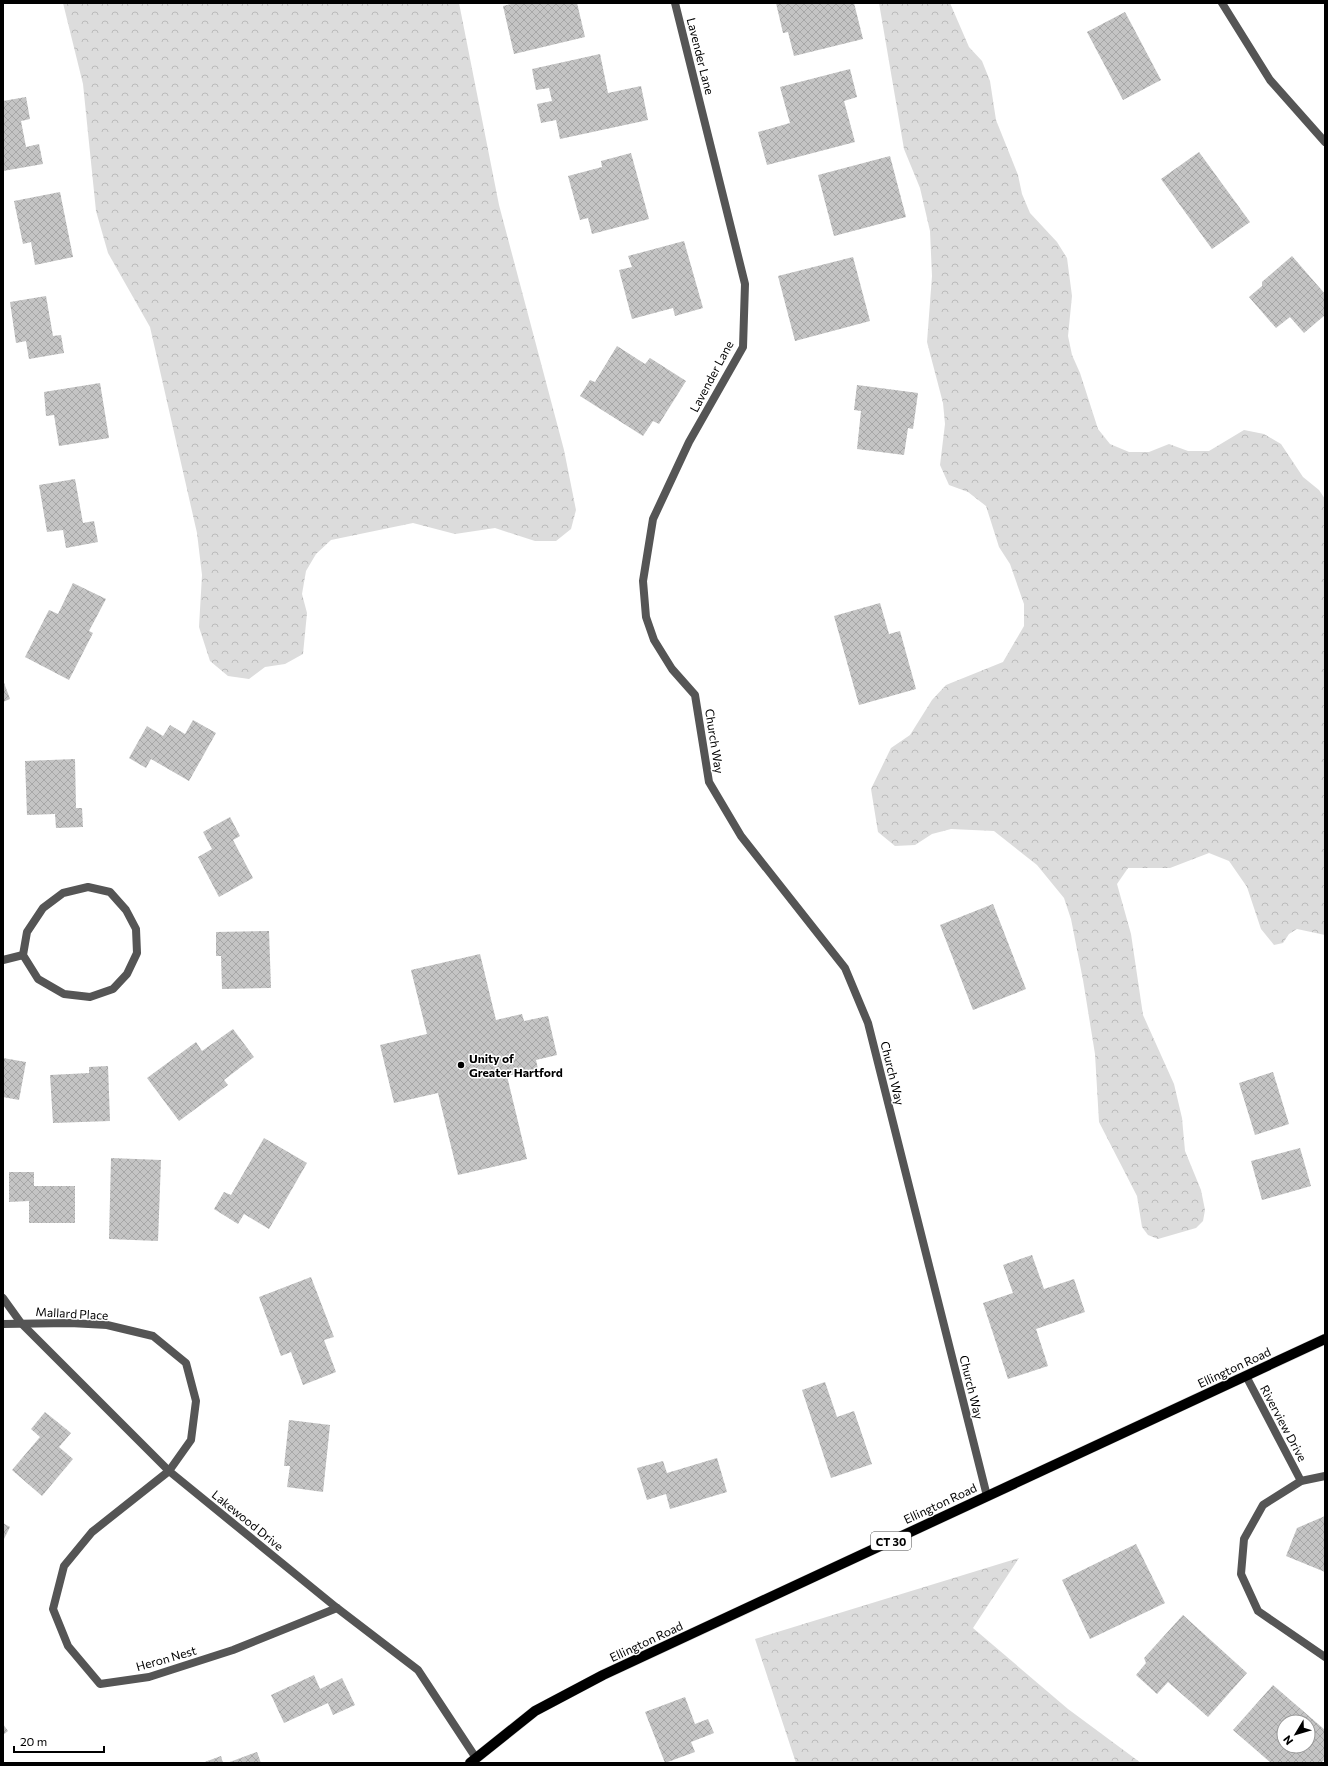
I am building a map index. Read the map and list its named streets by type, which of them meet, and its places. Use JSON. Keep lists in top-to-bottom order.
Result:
{
  "streets": {
    "main road": ["Ellington Road", "CT 30"],
    "street": [
      "Lavender Lane",
      "Church Way",
      "Mallard Place",
      "Riverview Drive",
      "Lakewood Drive",
      "Heron Nest"
    ]
  },
  "crossings": [
    ["Lavender Lane", "Church Way"],
    ["Church Way", "Ellington Road"],
    ["Mallard Place", "Lakewood Drive"],
    ["Mallard Place", "Heron Nest"],
    ["Ellington Road", "Riverview Drive"],
    ["Ellington Road", "Lakewood Drive"],
    ["Lakewood Drive", "Heron Nest"]
  ],
  "places": ["Unity of Greater Hartford"],
  "scale_bar": "20 m",
  "north": "bottom left"
}
